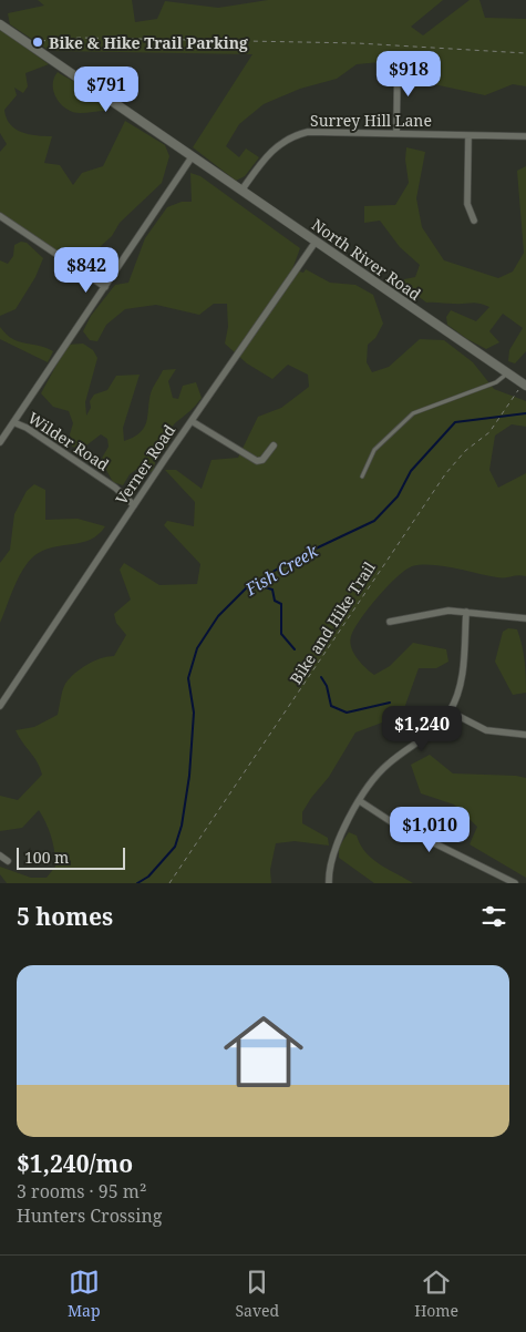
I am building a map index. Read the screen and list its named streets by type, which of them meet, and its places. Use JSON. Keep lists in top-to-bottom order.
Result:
{
  "streets": {
    "street": [
      "Surrey Hill Lane",
      "North River Road",
      "Wilder Road",
      "Verner Road"
    ],
    "path": ["Bike and Hike Trail"]
  },
  "crossings": [
    ["Surrey Hill Lane", "North River Road"],
    ["North River Road", "Verner Road"],
    ["North River Road", "Bike and Hike Trail"],
    ["Wilder Road", "Verner Road"]
  ],
  "water": ["Fish Creek"],
  "places": ["Bike & Hike Trail Parking"],
  "scale_bar": "100 m",
  "page": {
    "price": [
      "$918",
      "$791",
      "$842",
      "$1,240",
      "$1,010"
    ],
    "scale": "100 m",
    "heading": "5 homes",
    "list": [
      {
        "name": "$1,240/mo",
        "note": "3 rooms · 95 m² · Hunters Crossing"
      }
    ],
    "tabs": ["Map", "Saved", "Home"]
  }
}
